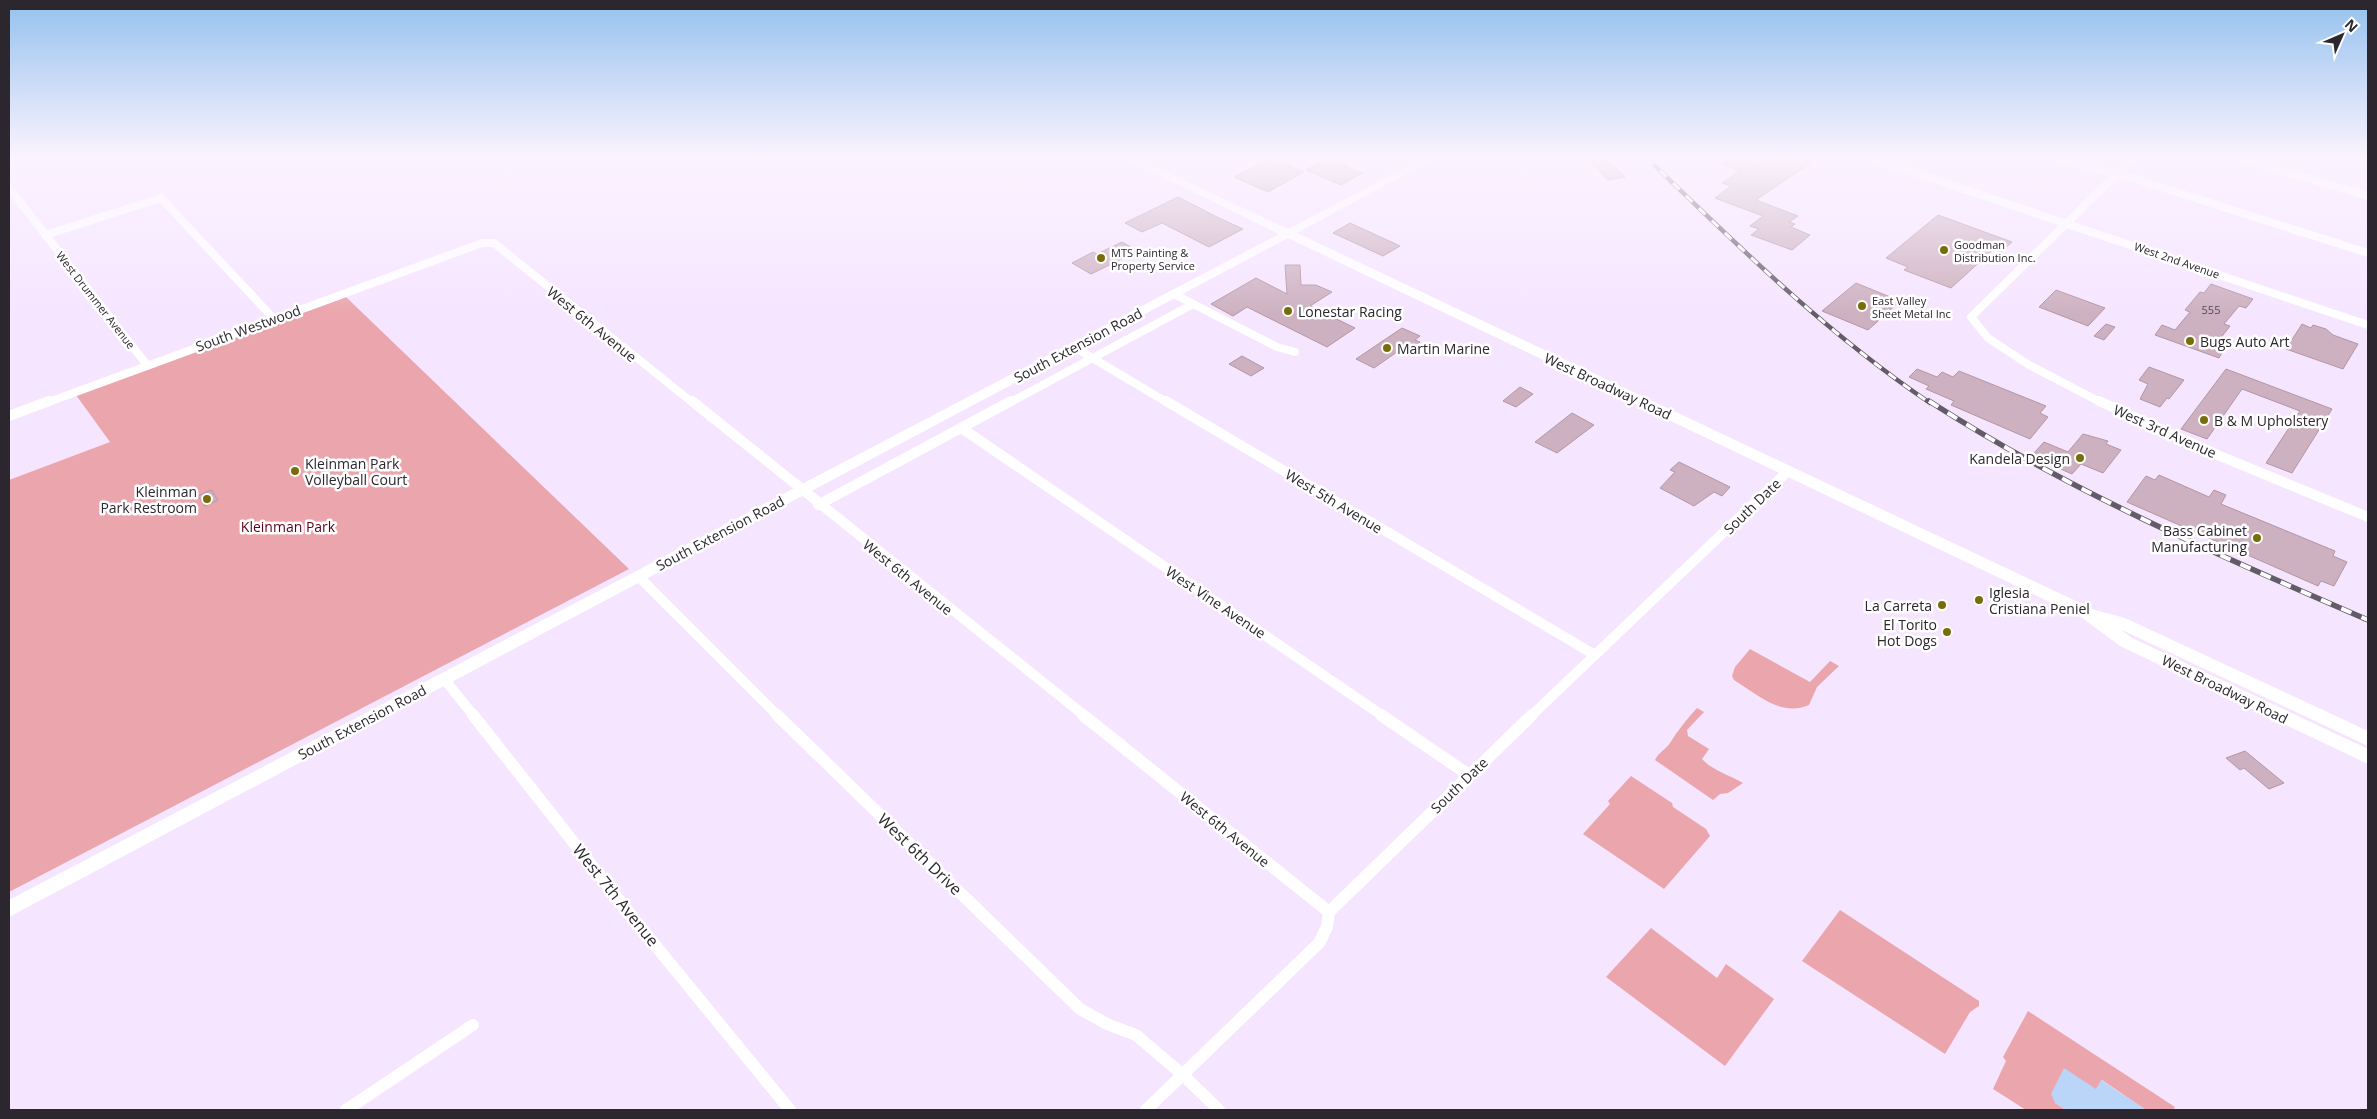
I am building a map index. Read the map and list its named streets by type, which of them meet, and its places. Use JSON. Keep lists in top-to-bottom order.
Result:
{
  "streets": {
    "main road": ["South Extension Road", "West Broadway Road"],
    "street": [
      "West 2nd Avenue",
      "West Drummer Avenue",
      "West 6th Avenue",
      "South Westwood",
      "West 3rd Avenue",
      "West 5th Avenue",
      "South Date",
      "West Vine Avenue",
      "West 6th Drive",
      "West 7th Avenue"
    ]
  },
  "crossings": [
    ["West 2nd Avenue", "West 3rd Avenue"],
    ["West Drummer Avenue", "South Westwood"],
    ["West 6th Avenue", "South Westwood"],
    ["West 6th Avenue", "South Extension Road"],
    ["West 6th Avenue", "South Date"],
    ["South Extension Road", "West Broadway Road"],
    ["South Extension Road", "West 5th Avenue"],
    ["South Extension Road", "West Vine Avenue"],
    ["South Extension Road", "West 6th Drive"],
    ["South Extension Road", "West 7th Avenue"],
    ["West Broadway Road", "South Date"],
    ["West 5th Avenue", "South Date"],
    ["South Date", "West Vine Avenue"]
  ],
  "parks": ["Kleinman Park"],
  "places": [
    "Goodman Distribution Inc.",
    "MTS Painting & Property Service",
    "East Valley Sheet Metal Inc",
    "Lonestar Racing",
    "Bugs Auto Art",
    "Martin Marine",
    "B & M Upholstery",
    "Kandela Design",
    "Kleinman Park Volleyball Court",
    "Kleinman Park Restroom",
    "Bass Cabinet Manufacturing",
    "Iglesia Cristiana Peniel",
    "La Carreta",
    "El Torito Hot Dogs"
  ],
  "house_numbers": ["555"],
  "north": "top right"
}
